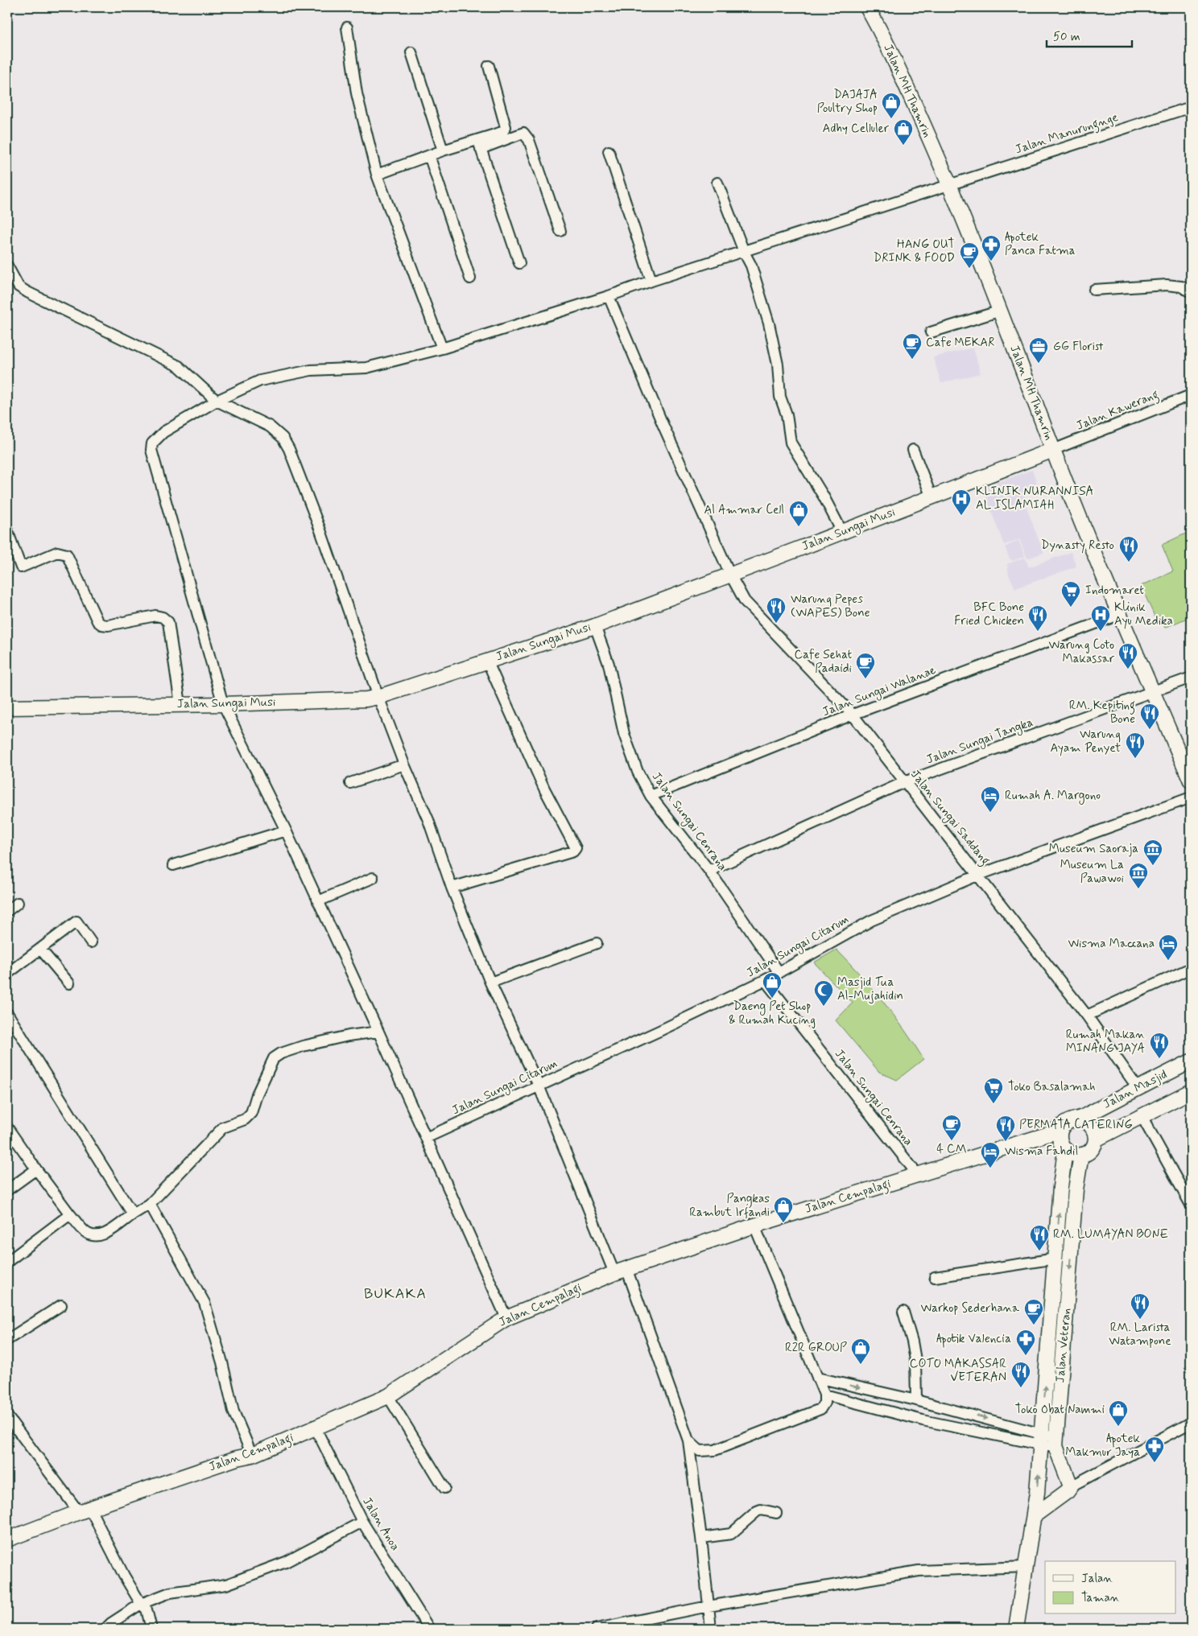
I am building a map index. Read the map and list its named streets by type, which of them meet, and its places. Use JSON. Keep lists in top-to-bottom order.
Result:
{
  "streets": {
    "street": [
      "Jalan MH Thamrin",
      "Jalan Manurungnge",
      "Jalan Kawerang",
      "Jalan Sungai Musi",
      "Jalan Sungai Walanae",
      "Jalan Sungai Tangka",
      "Jalan Sungai Saddang",
      "Jalan Sungai Cenrana",
      "Jalan Sungai Citarum",
      "Jalan Masjid",
      "Jalan Cempalagi",
      "Jalan Veteran",
      "Jalan Anoa"
    ]
  },
  "crossings": [
    ["Jalan MH Thamrin", "Jalan Manurungnge"],
    ["Jalan MH Thamrin", "Jalan Kawerang"],
    ["Jalan MH Thamrin", "Jalan Sungai Musi"],
    ["Jalan MH Thamrin", "Jalan Sungai Walanae"],
    ["Jalan MH Thamrin", "Jalan Sungai Tangka"],
    ["Jalan Manurungnge", "Jalan Sungai Musi"],
    ["Jalan Manurungnge", "Jalan Sungai Saddang"],
    ["Jalan Manurungnge", "Jalan Sungai Citarum"],
    ["Jalan Manurungnge", "Jalan Cempalagi"],
    ["Jalan Kawerang", "Jalan Sungai Musi"],
    ["Jalan Sungai Musi", "Jalan Sungai Saddang"],
    ["Jalan Sungai Musi", "Jalan Sungai Cenrana"],
    ["Jalan Sungai Walanae", "Jalan Sungai Saddang"],
    ["Jalan Sungai Walanae", "Jalan Sungai Cenrana"],
    ["Jalan Sungai Tangka", "Jalan Sungai Saddang"],
    ["Jalan Sungai Tangka", "Jalan Sungai Cenrana"],
    ["Jalan Sungai Saddang", "Jalan Sungai Citarum"],
    ["Jalan Sungai Saddang", "Jalan Masjid"],
    ["Jalan Sungai Cenrana", "Jalan Sungai Citarum"],
    ["Jalan Sungai Cenrana", "Jalan Cempalagi"],
    ["Jalan Masjid", "Jalan Cempalagi"],
    ["Jalan Masjid", "Jalan Veteran"],
    ["Jalan Cempalagi", "Jalan Veteran"],
    ["Jalan Cempalagi", "Jalan Anoa"]
  ],
  "districts": ["BUKAKA"],
  "places": {
    "shop": [
      "DAJAJA Poultry Shop",
      "Adhy Celluler",
      "Al Ammar Cell",
      "Daeng Pet Shop & Rumah Kucing",
      "Pangkas Rambut Irfandi",
      "R2R GROUP",
      "Toko Obat Nammi"
    ],
    "pharmacy": ["Apotek Panca Fatma", "Apotik Valencia", "Apotek Makmur Jaya"],
    "cafe": [
      "HANG OUT DRINK & FOOD",
      "Cafe MEKAR",
      "Cafe Sehat Padaidi",
      "4 CM",
      "Warkop Sederhana"
    ],
    "office": ["GG Florist"],
    "hospital": ["KLINIK NURANNISA AL ISLAMIAH", "Klinik Ayu Medika"],
    "restaurant": [
      "Dynasty Resto",
      "Warung Pepes (WAPES) Bone",
      "BFC Bone Fried Chicken",
      "Warung Coto Makassar",
      "RM. Kepiting Bone",
      "Warung Ayam Penyet",
      "Rumah Makan MINANG JAYA",
      "PERMATA CATERING",
      "RM. LUMAYAN BONE",
      "RM. Larista Watampone",
      "COTO MAKASSAR VETERAN"
    ],
    "supermarket": ["Indomaret", "Toko Basalamah"],
    "hotel": ["Rumah A. Margono", "Wisma Maccana", "Wisma Fahdil"],
    "museum": ["Museum Saoraja", "Museum La Pawawoi"],
    "mosque": ["Masjid Tua Al-Mujahidin"]
  },
  "legend": ["Jalan", "Taman"],
  "scale_bar": "50 m"
}
